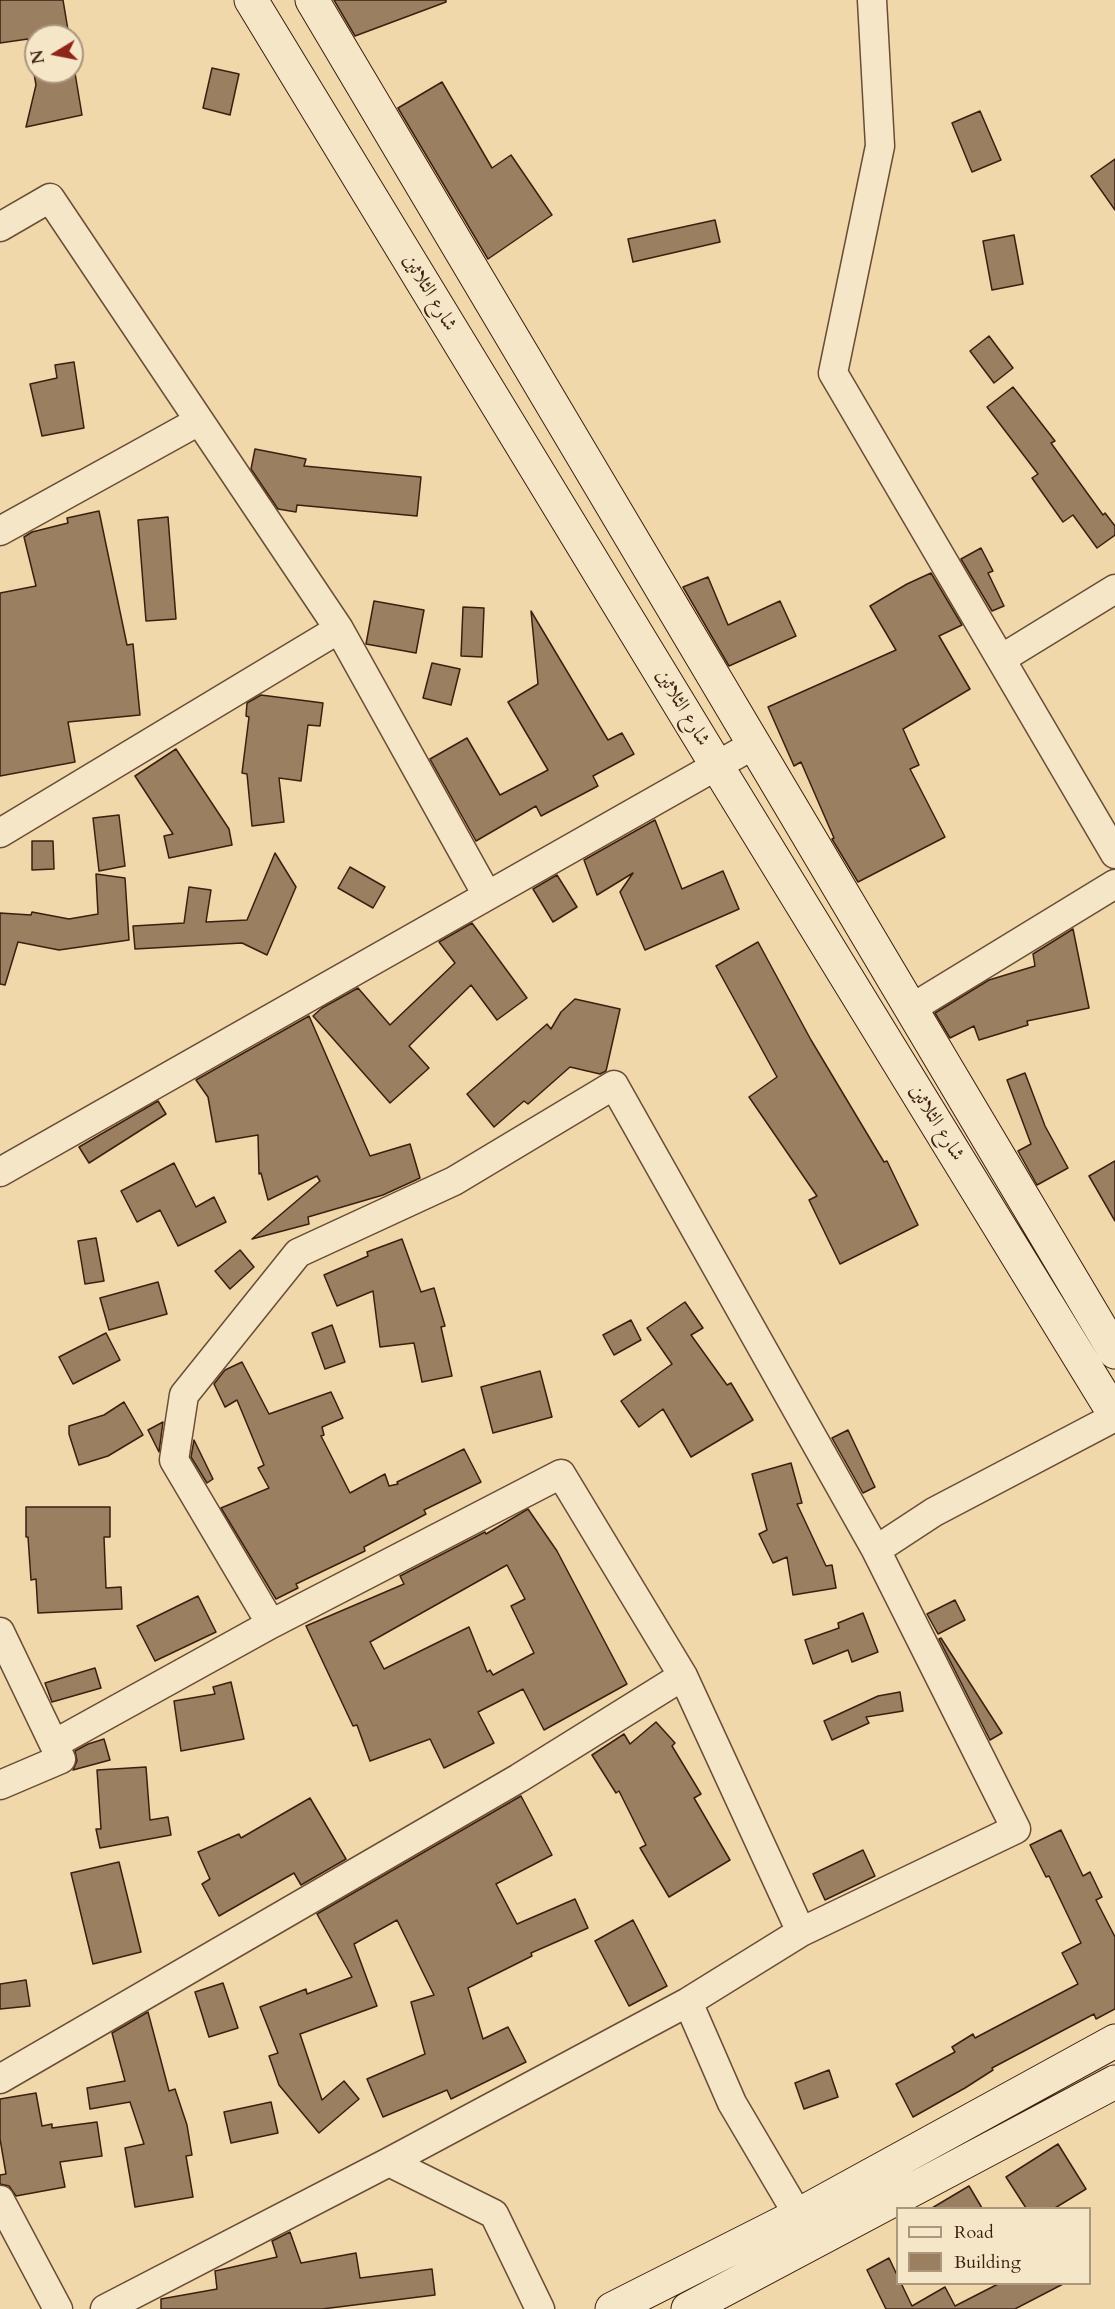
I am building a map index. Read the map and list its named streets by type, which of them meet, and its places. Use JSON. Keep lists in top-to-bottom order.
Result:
{
  "streets": {
    "street": ["شارع الثلاثين"]
  },
  "legend": ["Road", "Building"],
  "north": "left"
}
